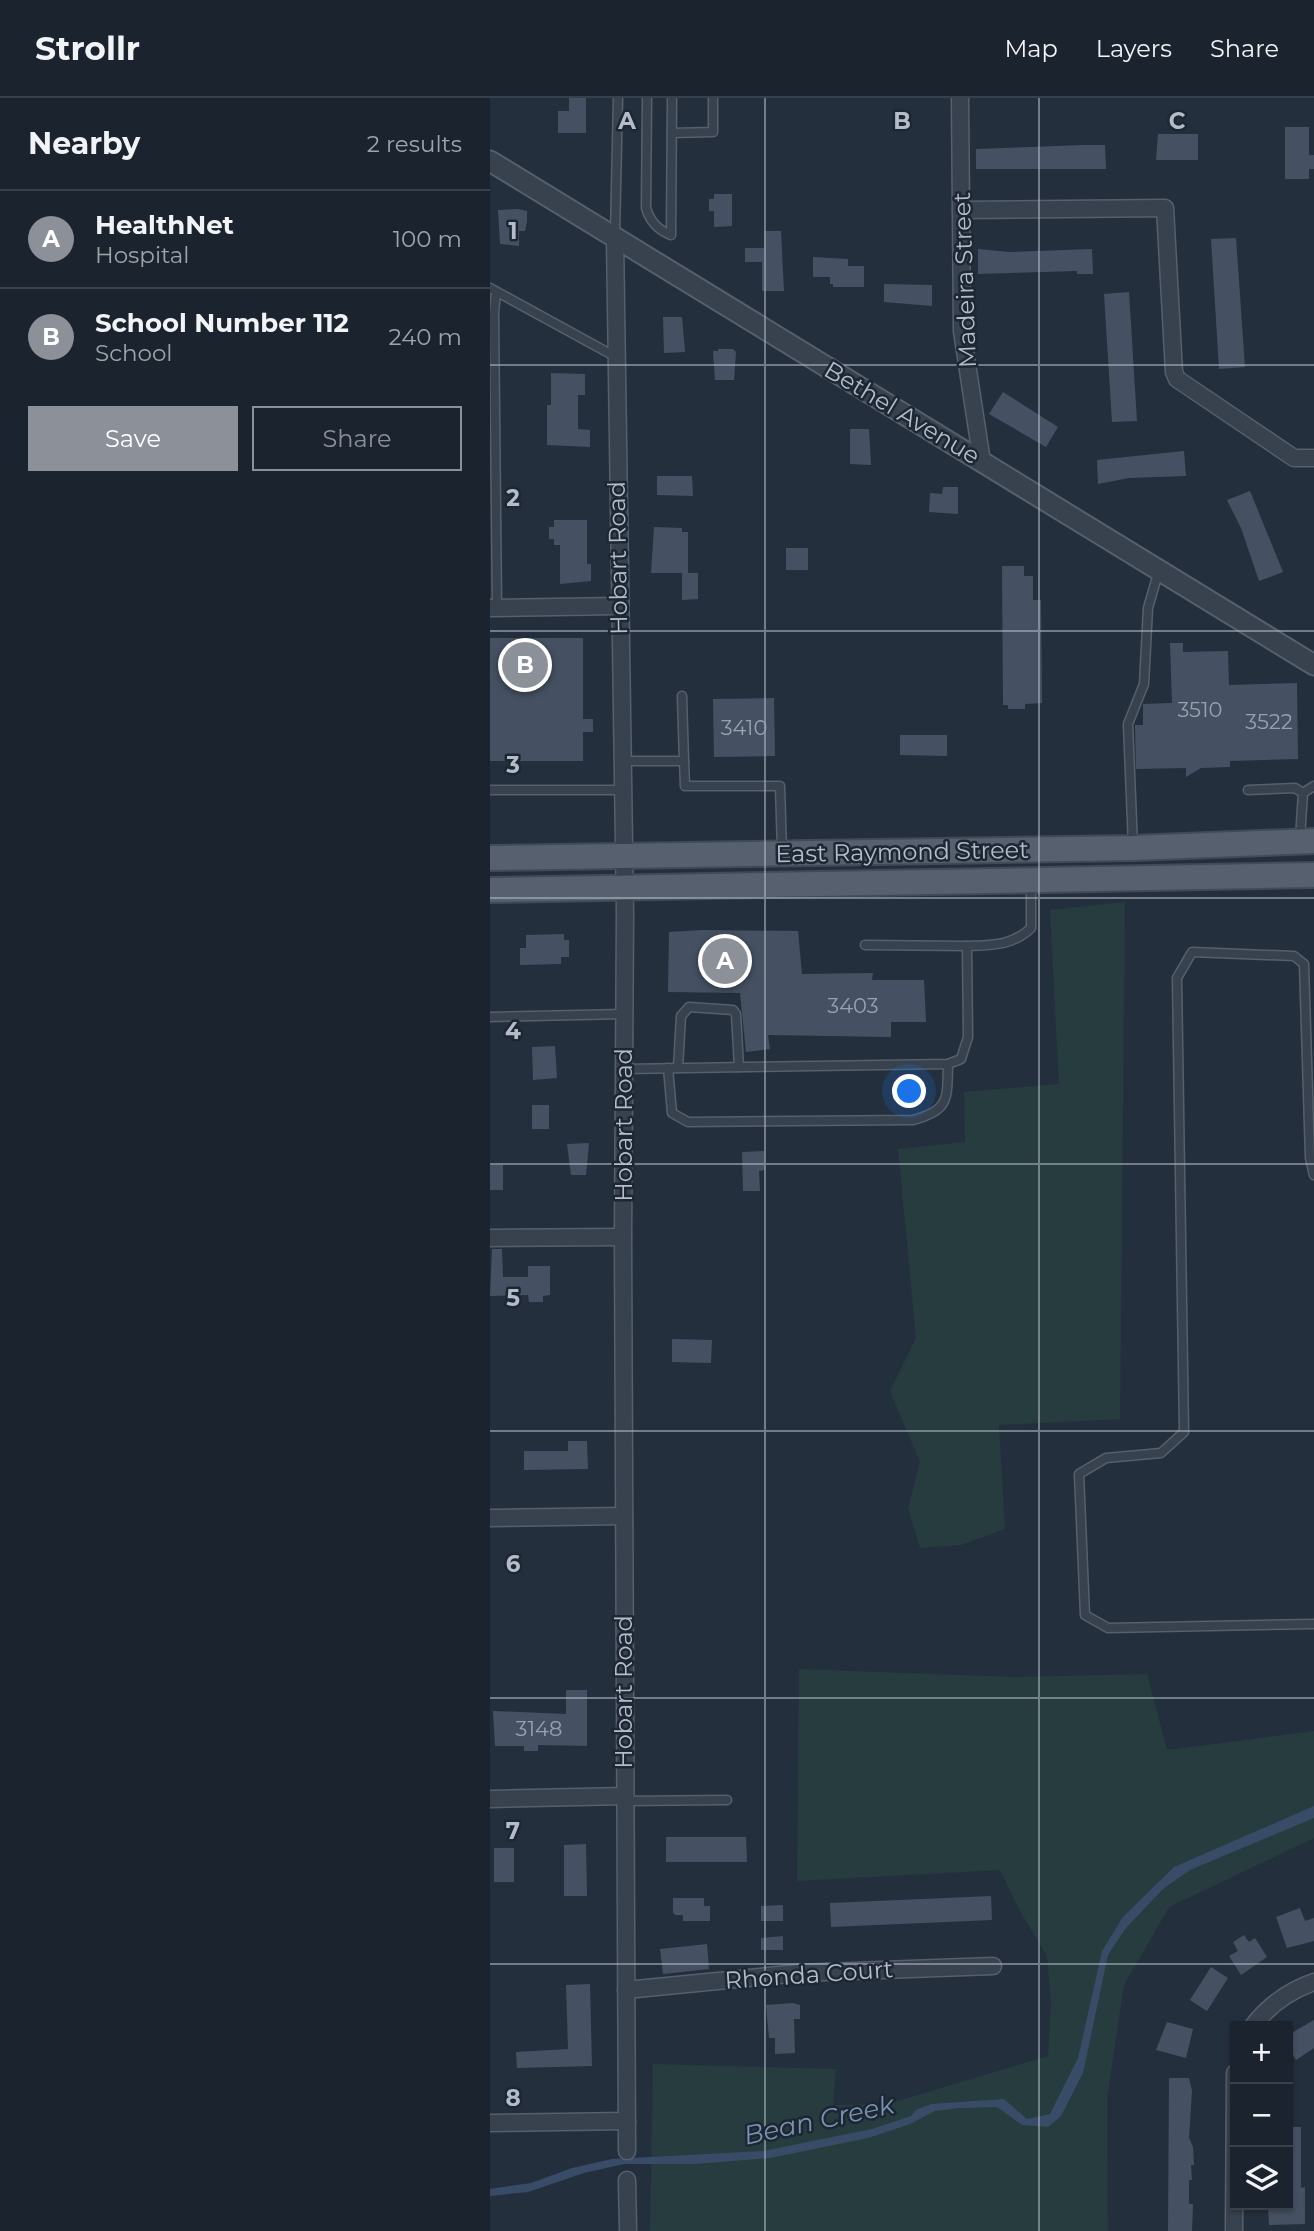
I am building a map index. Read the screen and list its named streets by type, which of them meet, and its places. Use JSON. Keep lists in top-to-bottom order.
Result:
{
  "streets": {
    "main road": ["East Raymond Street"],
    "street": [
      "Madeira Street",
      "Bethel Avenue",
      "Hobart Road",
      "Rhonda Court"
    ]
  },
  "crossings": [
    ["Madeira Street", "Bethel Avenue"],
    ["Bethel Avenue", "Hobart Road"],
    ["Hobart Road", "East Raymond Street"],
    ["Hobart Road", "Rhonda Court"]
  ],
  "water": ["Bean Creek"],
  "house_numbers": [
    "3510",
    "3522",
    "3410",
    "3403",
    "3148"
  ],
  "page": {
    "header": "Strollr",
    "nav": ["Map", "Layers", "Share"],
    "heading": ["Nearby", "2 results"],
    "list": [
      {
        "mark": "A",
        "name": "HealthNet",
        "note": "Hospital",
        "value": "100 m"
      },
      {
        "mark": "B",
        "name": "School Number 112",
        "note": "School",
        "value": "240 m"
      }
    ],
    "buttons": ["Save", "Share"],
    "pins": ["B", "A"],
    "map_buttons": ["+", "−"]
  },
  "grid": {
    "columns": ["A", "B", "C"],
    "rows": [
      "1",
      "2",
      "3",
      "4",
      "5",
      "6",
      "7",
      "8"
    ]
  }
}
